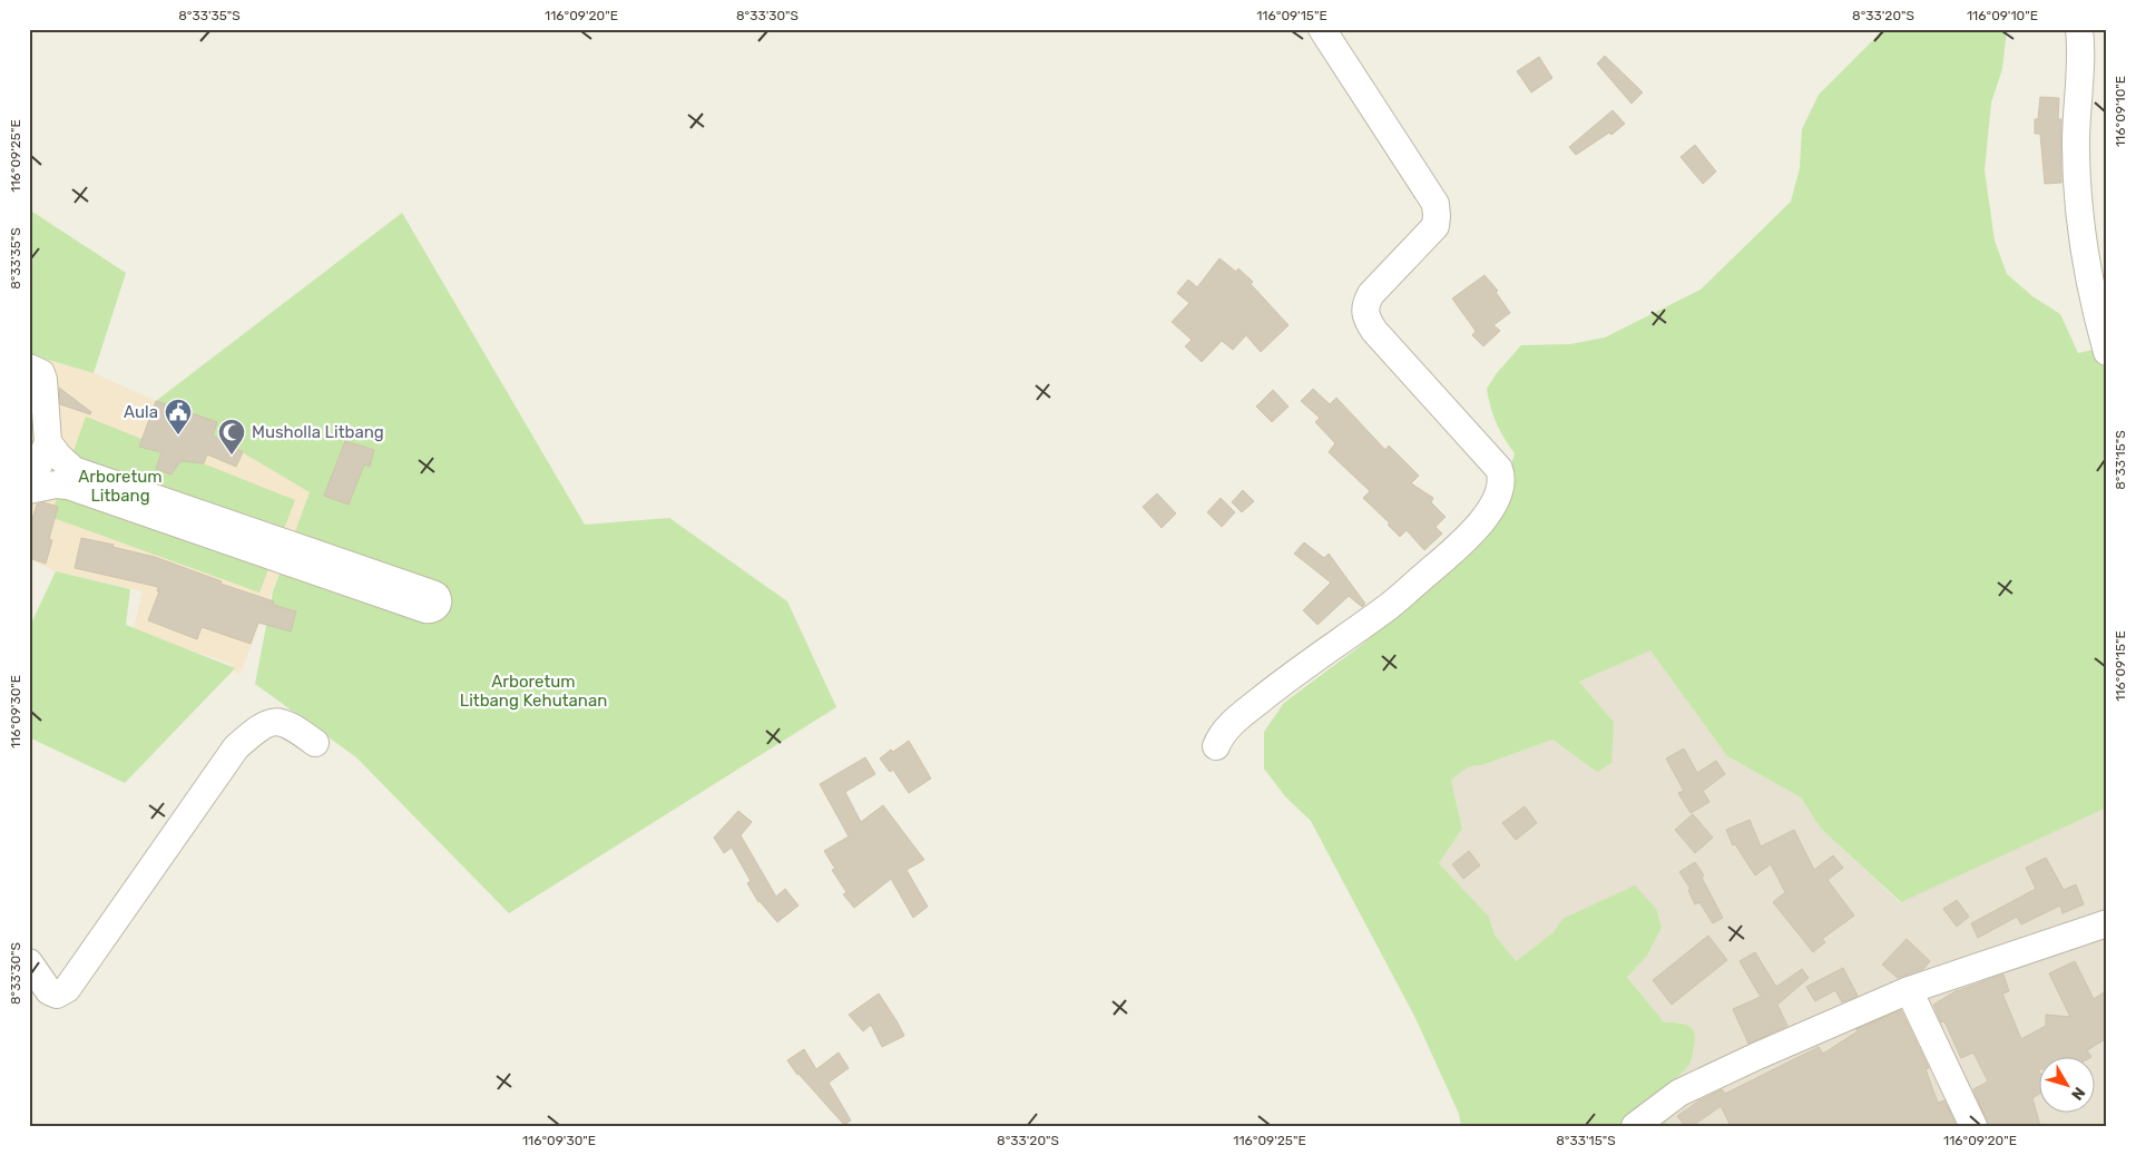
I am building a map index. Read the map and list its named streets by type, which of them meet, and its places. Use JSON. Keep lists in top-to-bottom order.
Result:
{
  "parks": ["Arboretum Litbang", "Arboretum Litbang Kehutanan"],
  "places": {
    "public building": ["Aula"],
    "mosque": ["Musholla Litbang"]
  },
  "north": "bottom right",
  "coordinates": [
    "8°33'35\"S",
    "116°09'20\"E",
    "8°33'30\"S",
    "116°09'15\"E",
    "8°33'20\"S",
    "116°09'10\"E",
    "116°09'25\"E",
    "8°33'15\"S",
    "116°09'30\"E"
  ]
}
